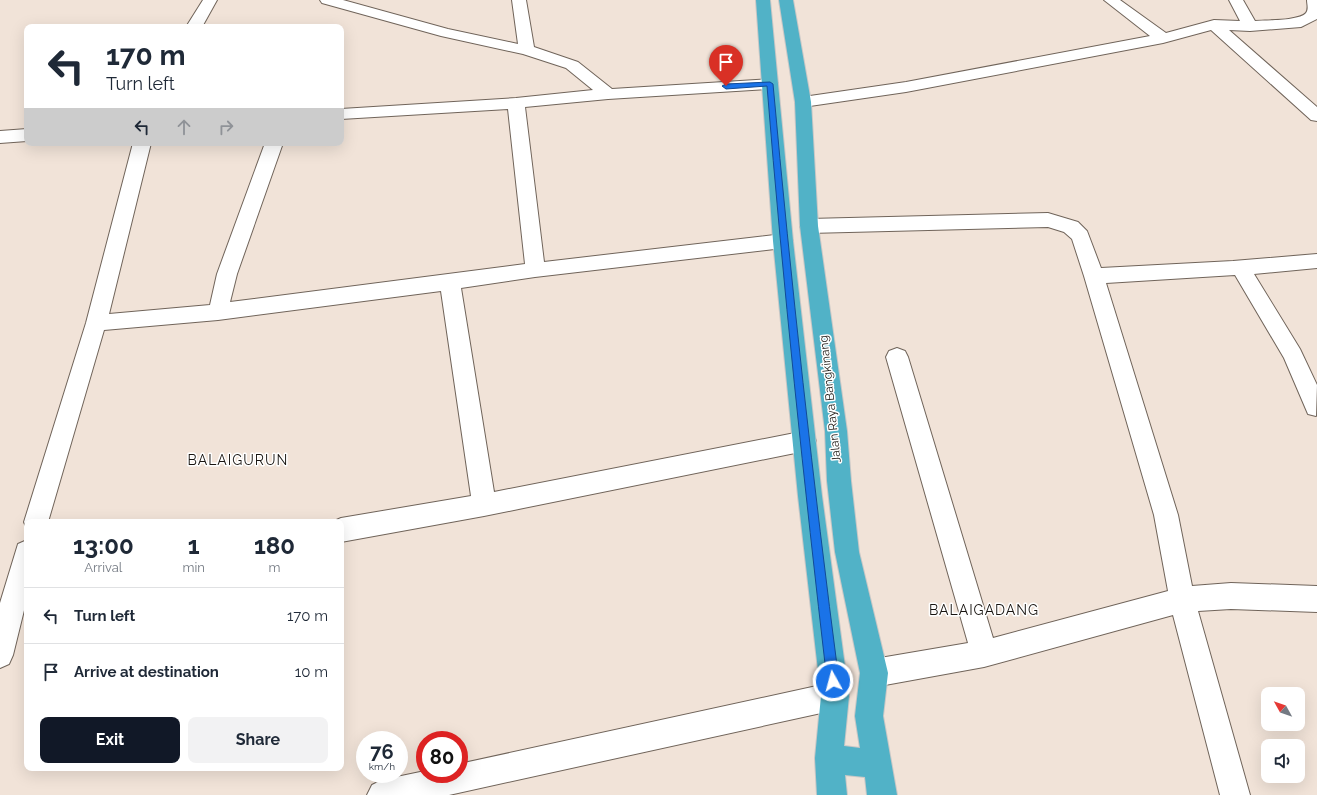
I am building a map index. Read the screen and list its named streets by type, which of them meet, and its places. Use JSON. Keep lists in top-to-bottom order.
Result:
{
  "streets": {
    "highway": ["Jalan Raya Bangkinang"]
  },
  "districts": ["BALAIGURUN", "BALAIGADANG"],
  "north": "top left",
  "page": {
    "turn": ["170 m", "Turn left"],
    "eta": [
      "13:00",
      "Arrival",
      "1",
      "min",
      "180",
      "m"
    ],
    "list": [
      {
        "name": "Turn left",
        "value": "170 m"
      },
      {
        "name": "Arrive at destination",
        "value": "10 m"
      }
    ],
    "buttons": ["Exit", "Share"],
    "speed": "76 km/h",
    "limit": "80"
  }
}
